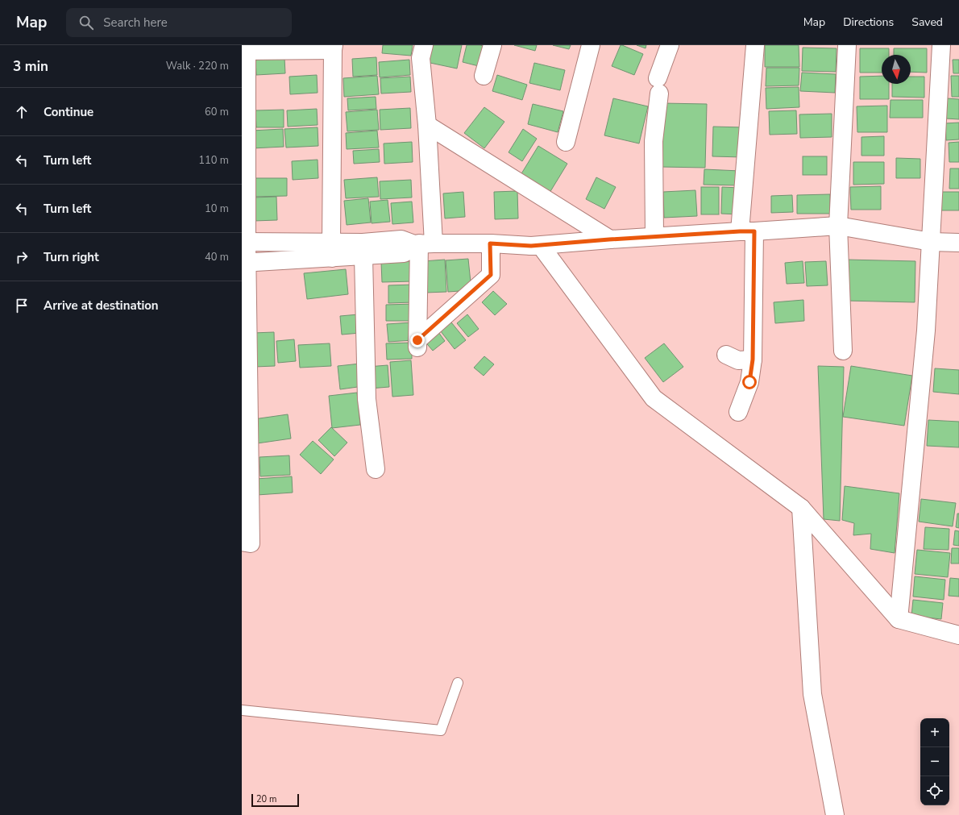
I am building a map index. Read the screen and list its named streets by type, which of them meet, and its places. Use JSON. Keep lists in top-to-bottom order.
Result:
{
  "scale_bar": "20 m",
  "north": "bottom",
  "page": {
    "header": "Map",
    "search": "Search here",
    "nav": ["Map", "Directions", "Saved"],
    "heading": ["3 min", "Walk · 220 m"],
    "list": [
      ["Continue", "60 m"],
      ["Turn left", "110 m"],
      ["Turn left", "10 m"],
      ["Turn right", "40 m"],
      "Arrive at destination"
    ],
    "map_buttons": ["+", "−"],
    "scale": "20 m"
  }
}
